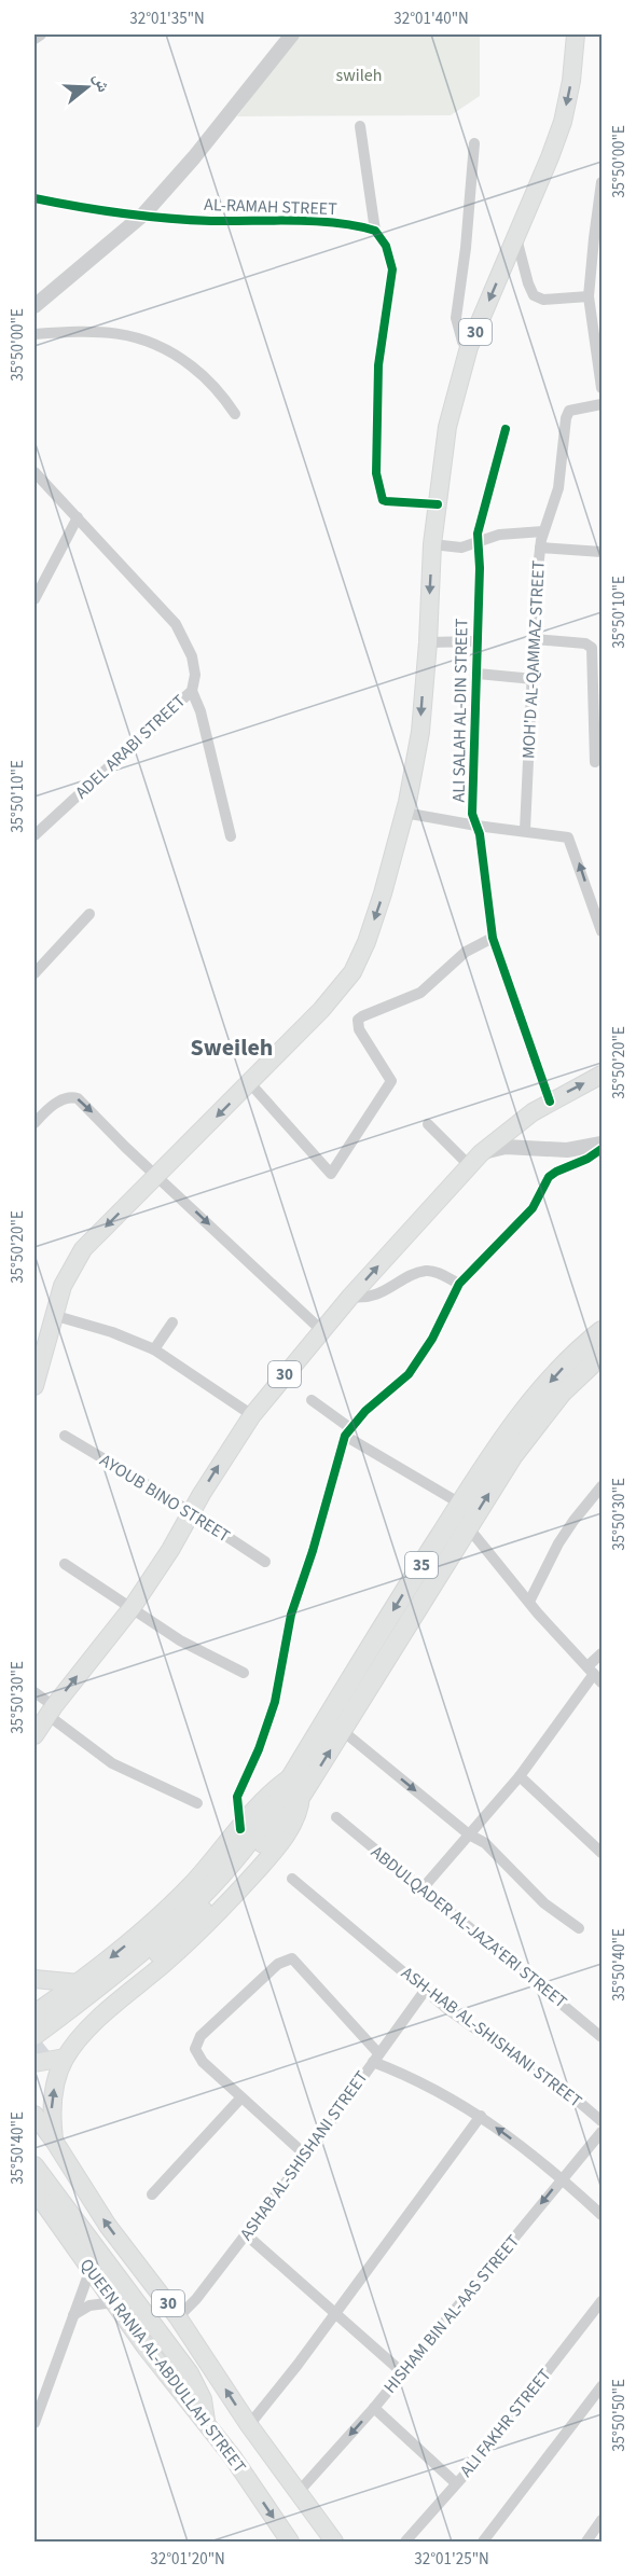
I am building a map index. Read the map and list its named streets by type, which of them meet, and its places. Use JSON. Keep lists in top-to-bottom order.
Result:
{
  "streets": {
    "highway": ["35"],
    "main road": ["30", "QUEEN RANIA AL-ABDULLAH STREET"],
    "street": [
      "AL-RAMAH STREET",
      "MOH'D AL-QAMMAZ STREET",
      "ALI SALAH AL-DIN STREET",
      "ADEL ARABI STREET",
      "AYOUB BINO STREET",
      "ABDULQADER AL-JAZA‘ERI STREET",
      "ASH-HAB AL-SHISHANI STREET",
      "ASHAB AL-SHISHANI STREET",
      "HISHAM BIN AL-AAS STREET",
      "ALI FAKHR STREET"
    ]
  },
  "crossings": [
    ["30", "ALI SALAH AL-DIN STREET"],
    ["30", "AYOUB BINO STREET"],
    ["ASH-HAB AL-SHISHANI STREET", "ASHAB AL-SHISHANI STREET"],
    ["ASHAB AL-SHISHANI STREET", "QUEEN RANIA AL-ABDULLAH STREET"],
    ["HISHAM BIN AL-AAS STREET", "QUEEN RANIA AL-ABDULLAH STREET"]
  ],
  "districts": ["Sweileh"],
  "parks": ["swileh"],
  "north": "right",
  "coordinates": [
    "32°01'35\"N",
    "32°01'40\"N",
    "35°50'00\"E",
    "35°50'10\"E",
    "35°50'20\"E",
    "35°50'30\"E",
    "35°50'40\"E",
    "35°50'50\"E",
    "32°01'20\"N",
    "32°01'25\"N"
  ]
}
